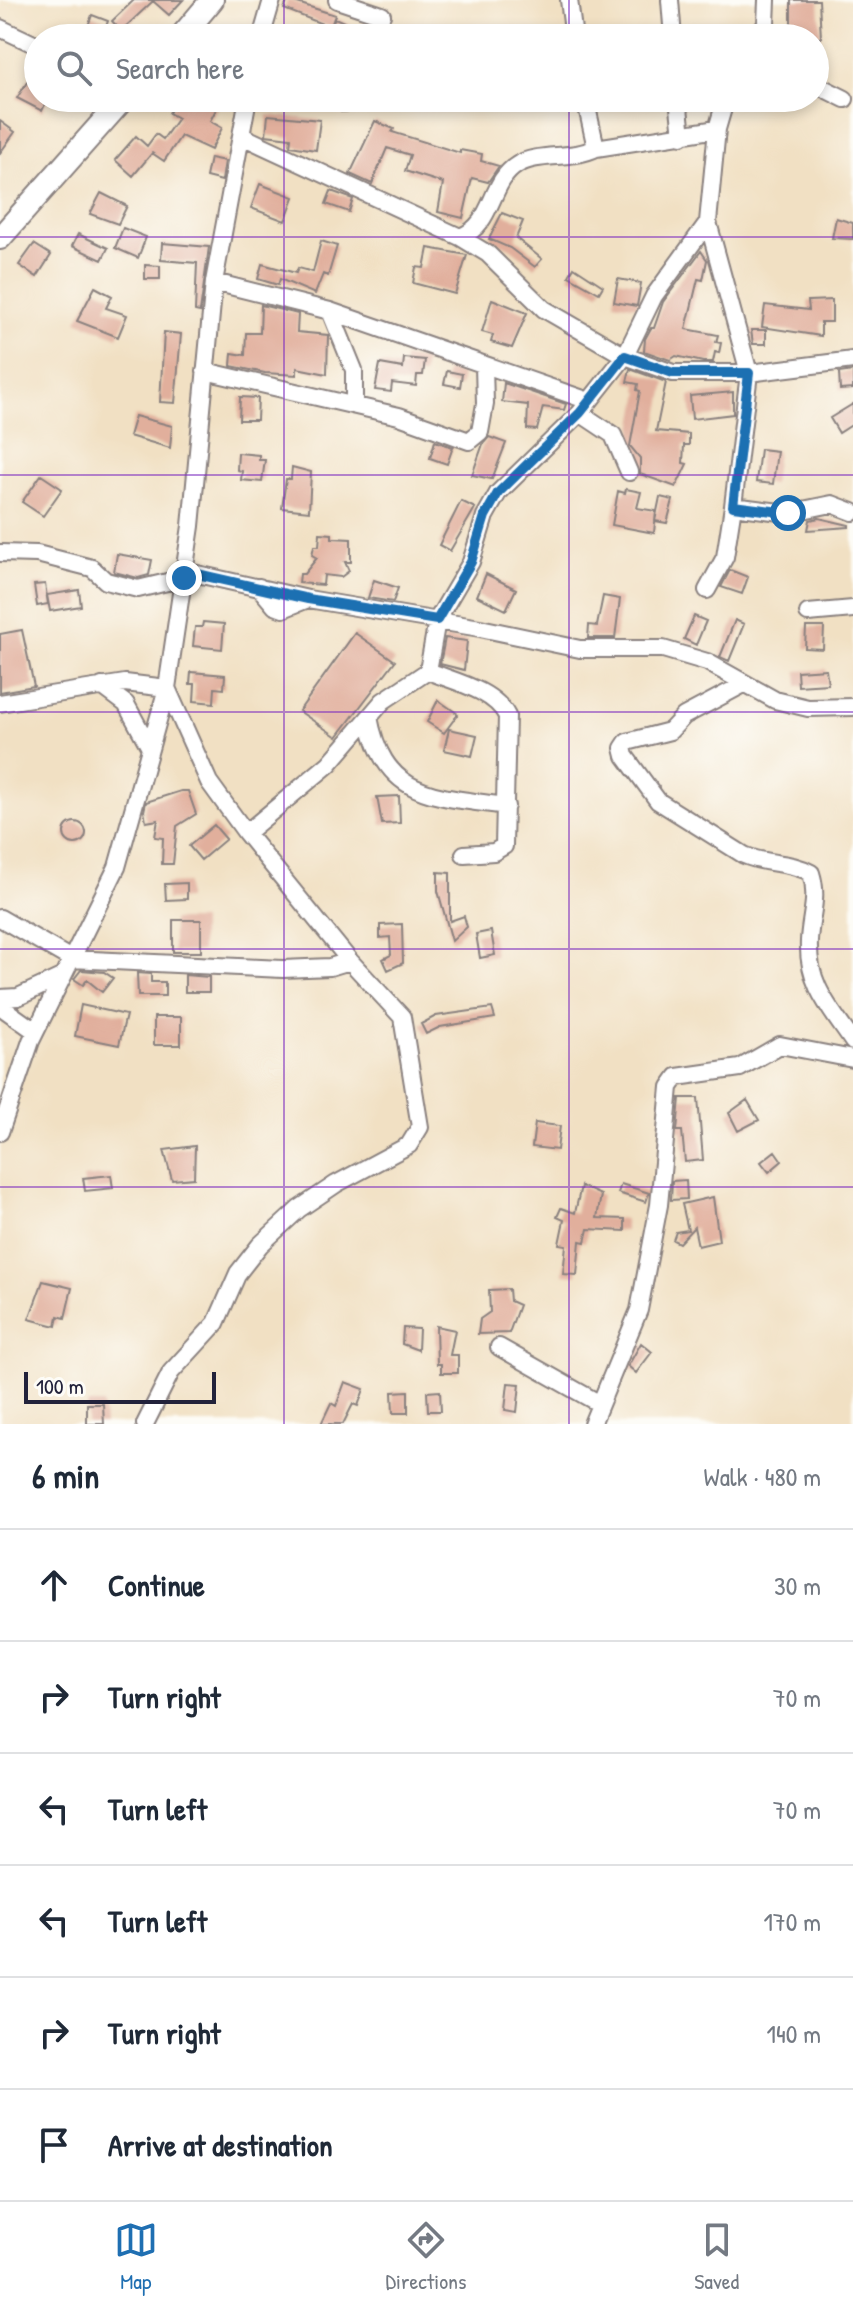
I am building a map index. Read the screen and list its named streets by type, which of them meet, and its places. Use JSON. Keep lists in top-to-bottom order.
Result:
{
  "scale_bar": "100 m",
  "page": {
    "search": "Search here",
    "scale": "100 m",
    "heading": ["6 min", "Walk · 480 m"],
    "list": [
      ["Continue", "30 m"],
      ["Turn right", "70 m"],
      ["Turn left", "70 m"],
      ["Turn left", "170 m"],
      ["Turn right", "140 m"],
      "Arrive at destination"
    ],
    "nav": ["Map", "Directions", "Saved"]
  }
}
